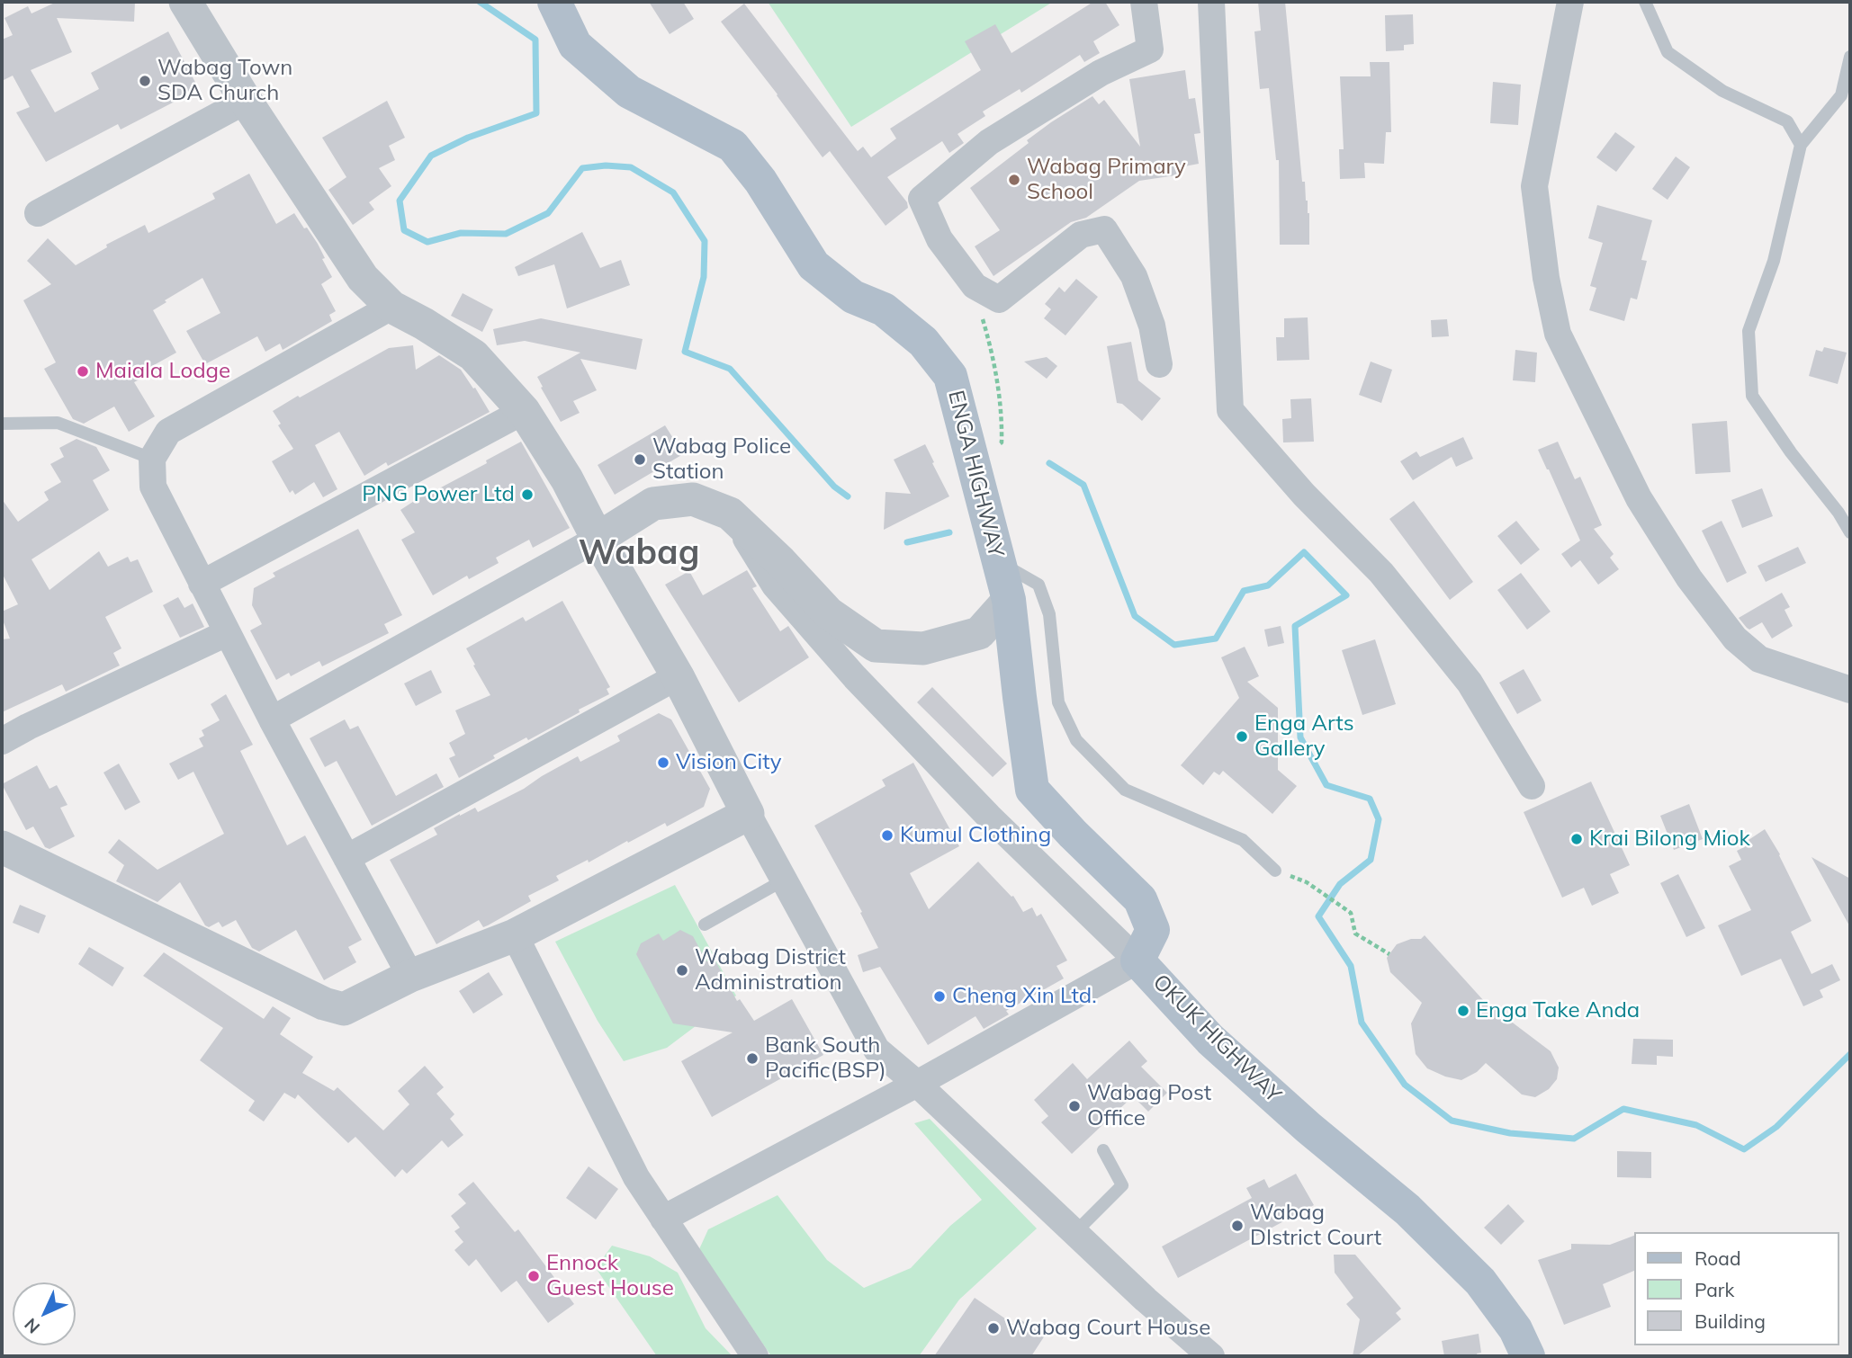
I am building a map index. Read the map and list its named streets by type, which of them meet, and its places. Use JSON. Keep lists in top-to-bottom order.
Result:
{
  "streets": {
    "main road": ["ENGA HIGHWAY", "OKUK HIGHWAY"]
  },
  "crossings": [
    ["ENGA HIGHWAY", "OKUK HIGHWAY"]
  ],
  "districts": ["Wabag"],
  "places": [
    "Wabag Town SDA Church",
    "Wabag Primary School",
    "Maiala Lodge",
    "Wabag Police Station",
    "PNG Power Ltd",
    "Enga Arts Gallery",
    "Vision City",
    "Kumul Clothing",
    "Krai Bilong Miok",
    "Wabag District Administration",
    "Cheng Xin Ltd.",
    "Enga Take Anda",
    "Bank South Pacific(BSP)",
    "Wabag Post Office",
    "Wabag DIstrict Court",
    "Ennock Guest House",
    "Wabag Court House"
  ],
  "legend": ["Road", "Park", "Building"],
  "north": "bottom left"
}
